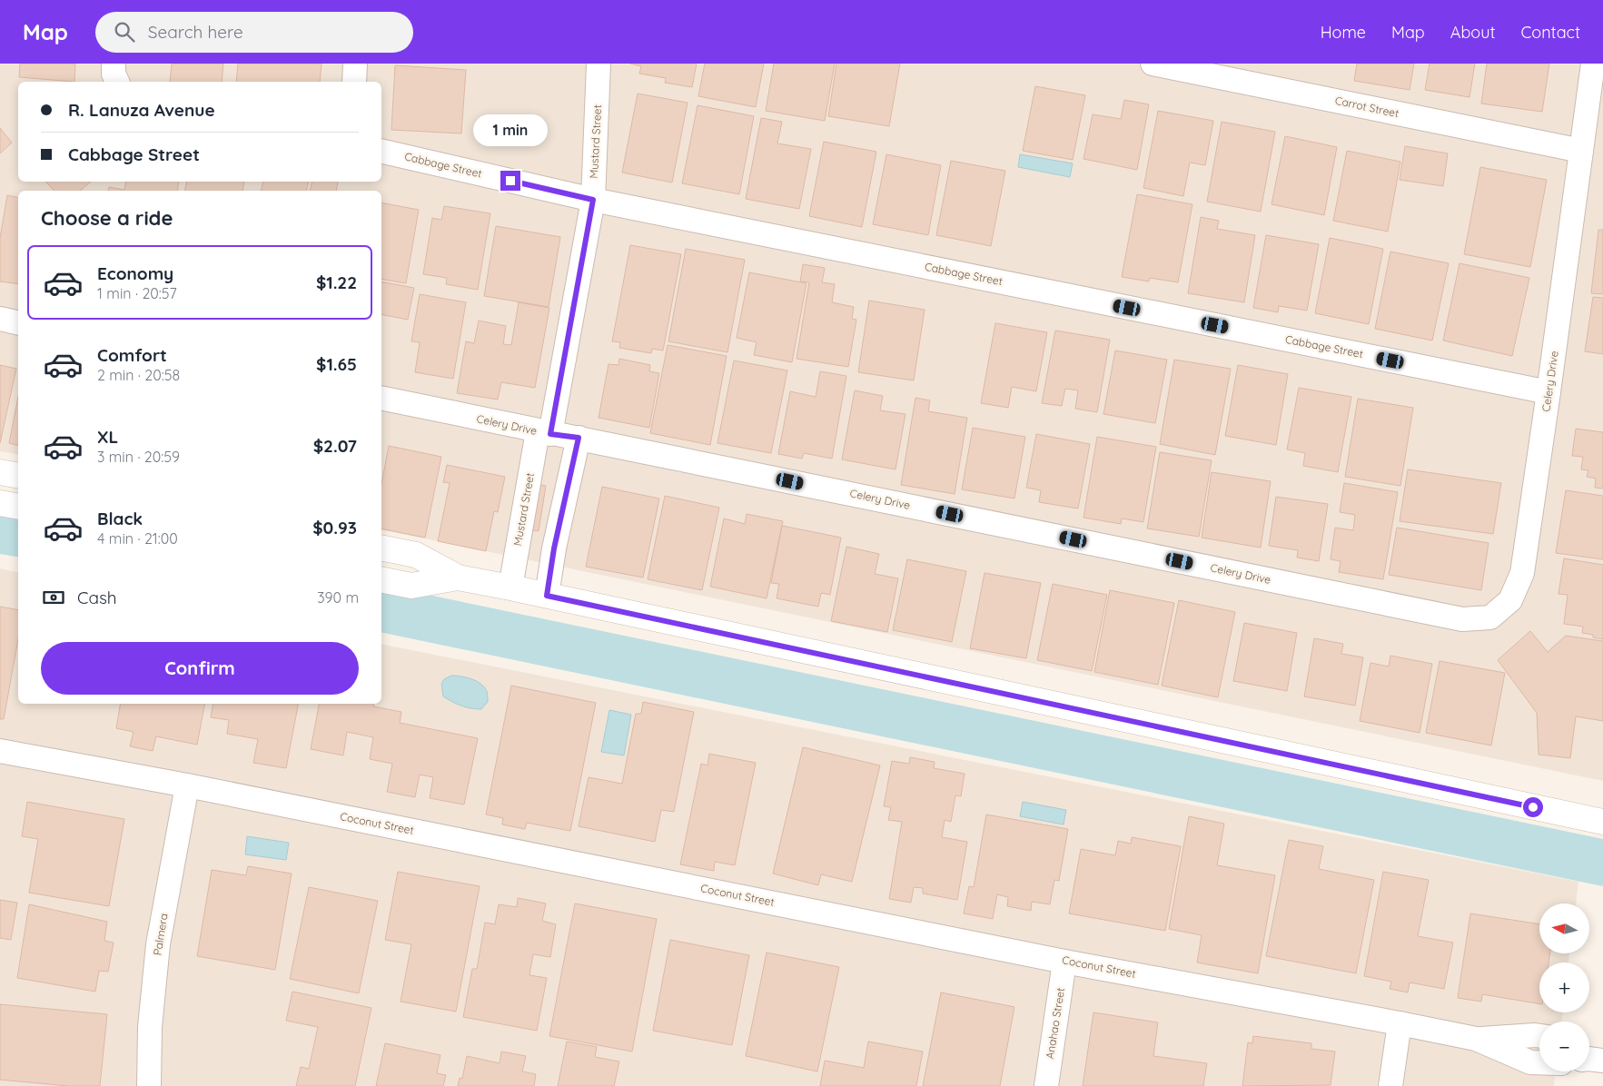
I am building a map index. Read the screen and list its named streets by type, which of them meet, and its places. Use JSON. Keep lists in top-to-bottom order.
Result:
{
  "streets": {
    "street": [
      "Carrot Street",
      "Mustard Street",
      "Cabbage Street",
      "Celery Drive",
      "Coconut Street",
      "Palmera",
      "Anahao Street"
    ]
  },
  "crossings": [
    ["Carrot Street", "Celery Drive"],
    ["Mustard Street", "Cabbage Street"],
    ["Mustard Street", "Celery Drive"],
    ["Cabbage Street", "Celery Drive"],
    ["Coconut Street", "Palmera"],
    ["Coconut Street", "Anahao Street"]
  ],
  "north": "left",
  "page": {
    "header": "Map",
    "search": "Search here",
    "nav": [
      "Home",
      "Map",
      "About",
      "Contact"
    ],
    "banner": ["R. Lanuza Avenue", "Cabbage Street"],
    "bubble": "1 min",
    "heading": "Choose a ride",
    "list": [
      {
        "name": "Economy",
        "note": "1 min · 20:57",
        "value": "$1.22"
      },
      {
        "name": "Comfort",
        "note": "2 min · 20:58",
        "value": "$1.65"
      },
      {
        "name": "XL",
        "note": "3 min · 20:59",
        "value": "$2.07"
      },
      {
        "name": "Black",
        "note": "4 min · 21:00",
        "value": "$0.93"
      }
    ],
    "pay": ["Cash", "390 m"],
    "buttons": "Confirm",
    "map_buttons": ["+", "−"]
  }
}
